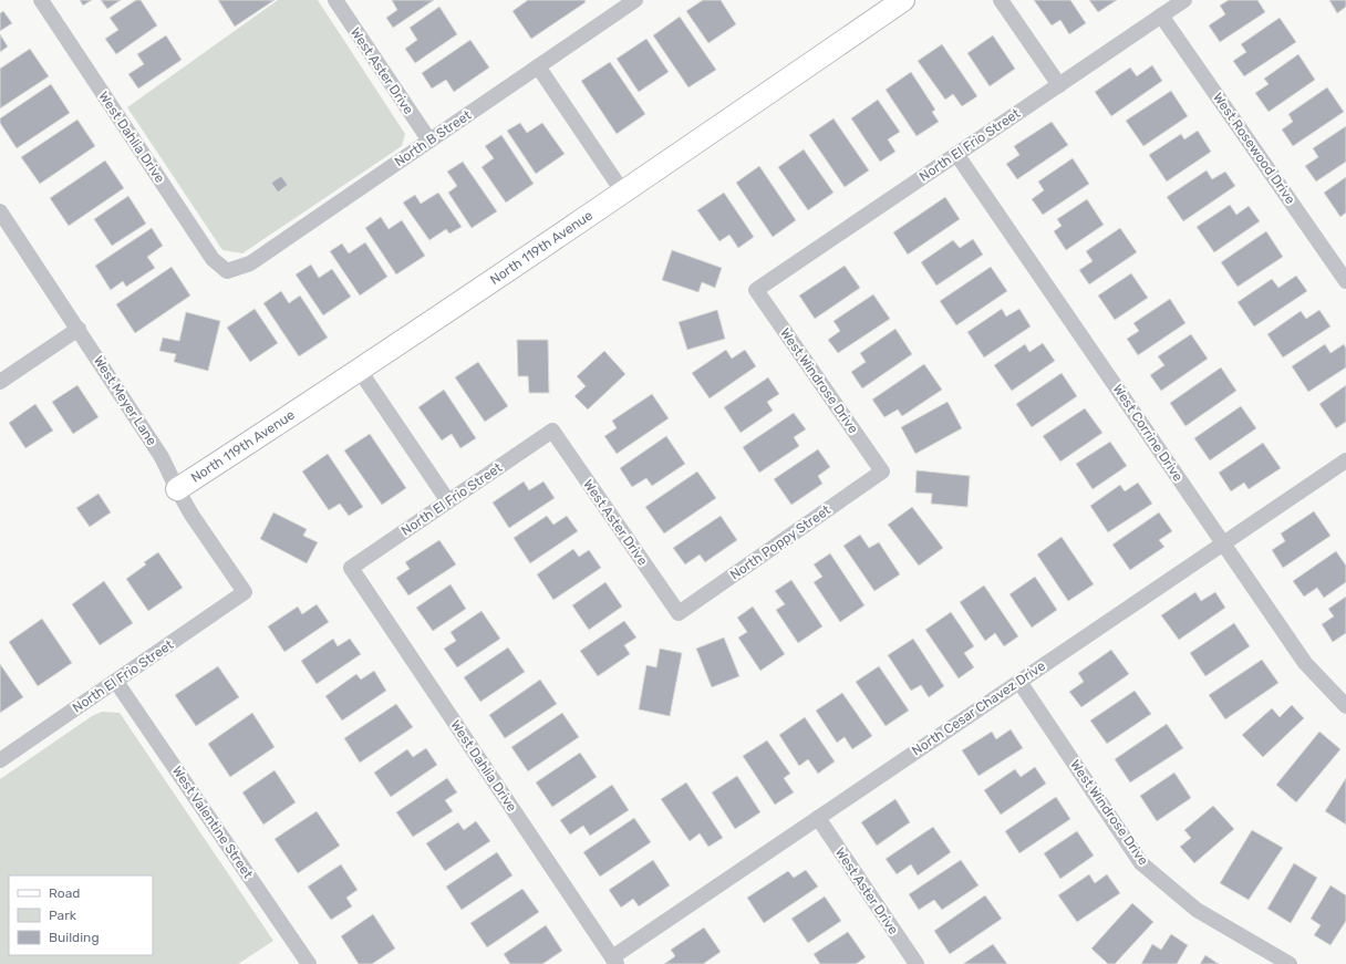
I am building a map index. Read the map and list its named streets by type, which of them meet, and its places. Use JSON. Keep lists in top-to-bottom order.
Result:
{
  "streets": {
    "street": [
      "West Aster Drive",
      "West Dahlia Drive",
      "North B Street",
      "North El Frio Street",
      "West Rosewood Drive",
      "North 119th Avenue",
      "West Windrose Drive",
      "West Meyer Lane",
      "West Corrine Drive",
      "North Poppy Street",
      "North Cesar Chavez Drive",
      "West Valentine Street"
    ]
  },
  "crossings": [
    ["West Aster Drive", "North B Street"],
    ["West Aster Drive", "North El Frio Street"],
    ["West Aster Drive", "North Poppy Street"],
    ["West Aster Drive", "North Cesar Chavez Drive"],
    ["West Dahlia Drive", "North B Street"],
    ["West Dahlia Drive", "North El Frio Street"],
    ["West Dahlia Drive", "North Cesar Chavez Drive"],
    ["North El Frio Street", "West Rosewood Drive"],
    ["North El Frio Street", "West Windrose Drive"],
    ["North El Frio Street", "West Meyer Lane"],
    ["North El Frio Street", "West Corrine Drive"],
    ["North El Frio Street", "West Valentine Street"],
    ["North 119th Avenue", "West Meyer Lane"],
    ["West Windrose Drive", "North Poppy Street"],
    ["West Windrose Drive", "North Cesar Chavez Drive"],
    ["West Corrine Drive", "North Cesar Chavez Drive"]
  ],
  "legend": ["Road", "Park", "Building"]
}
